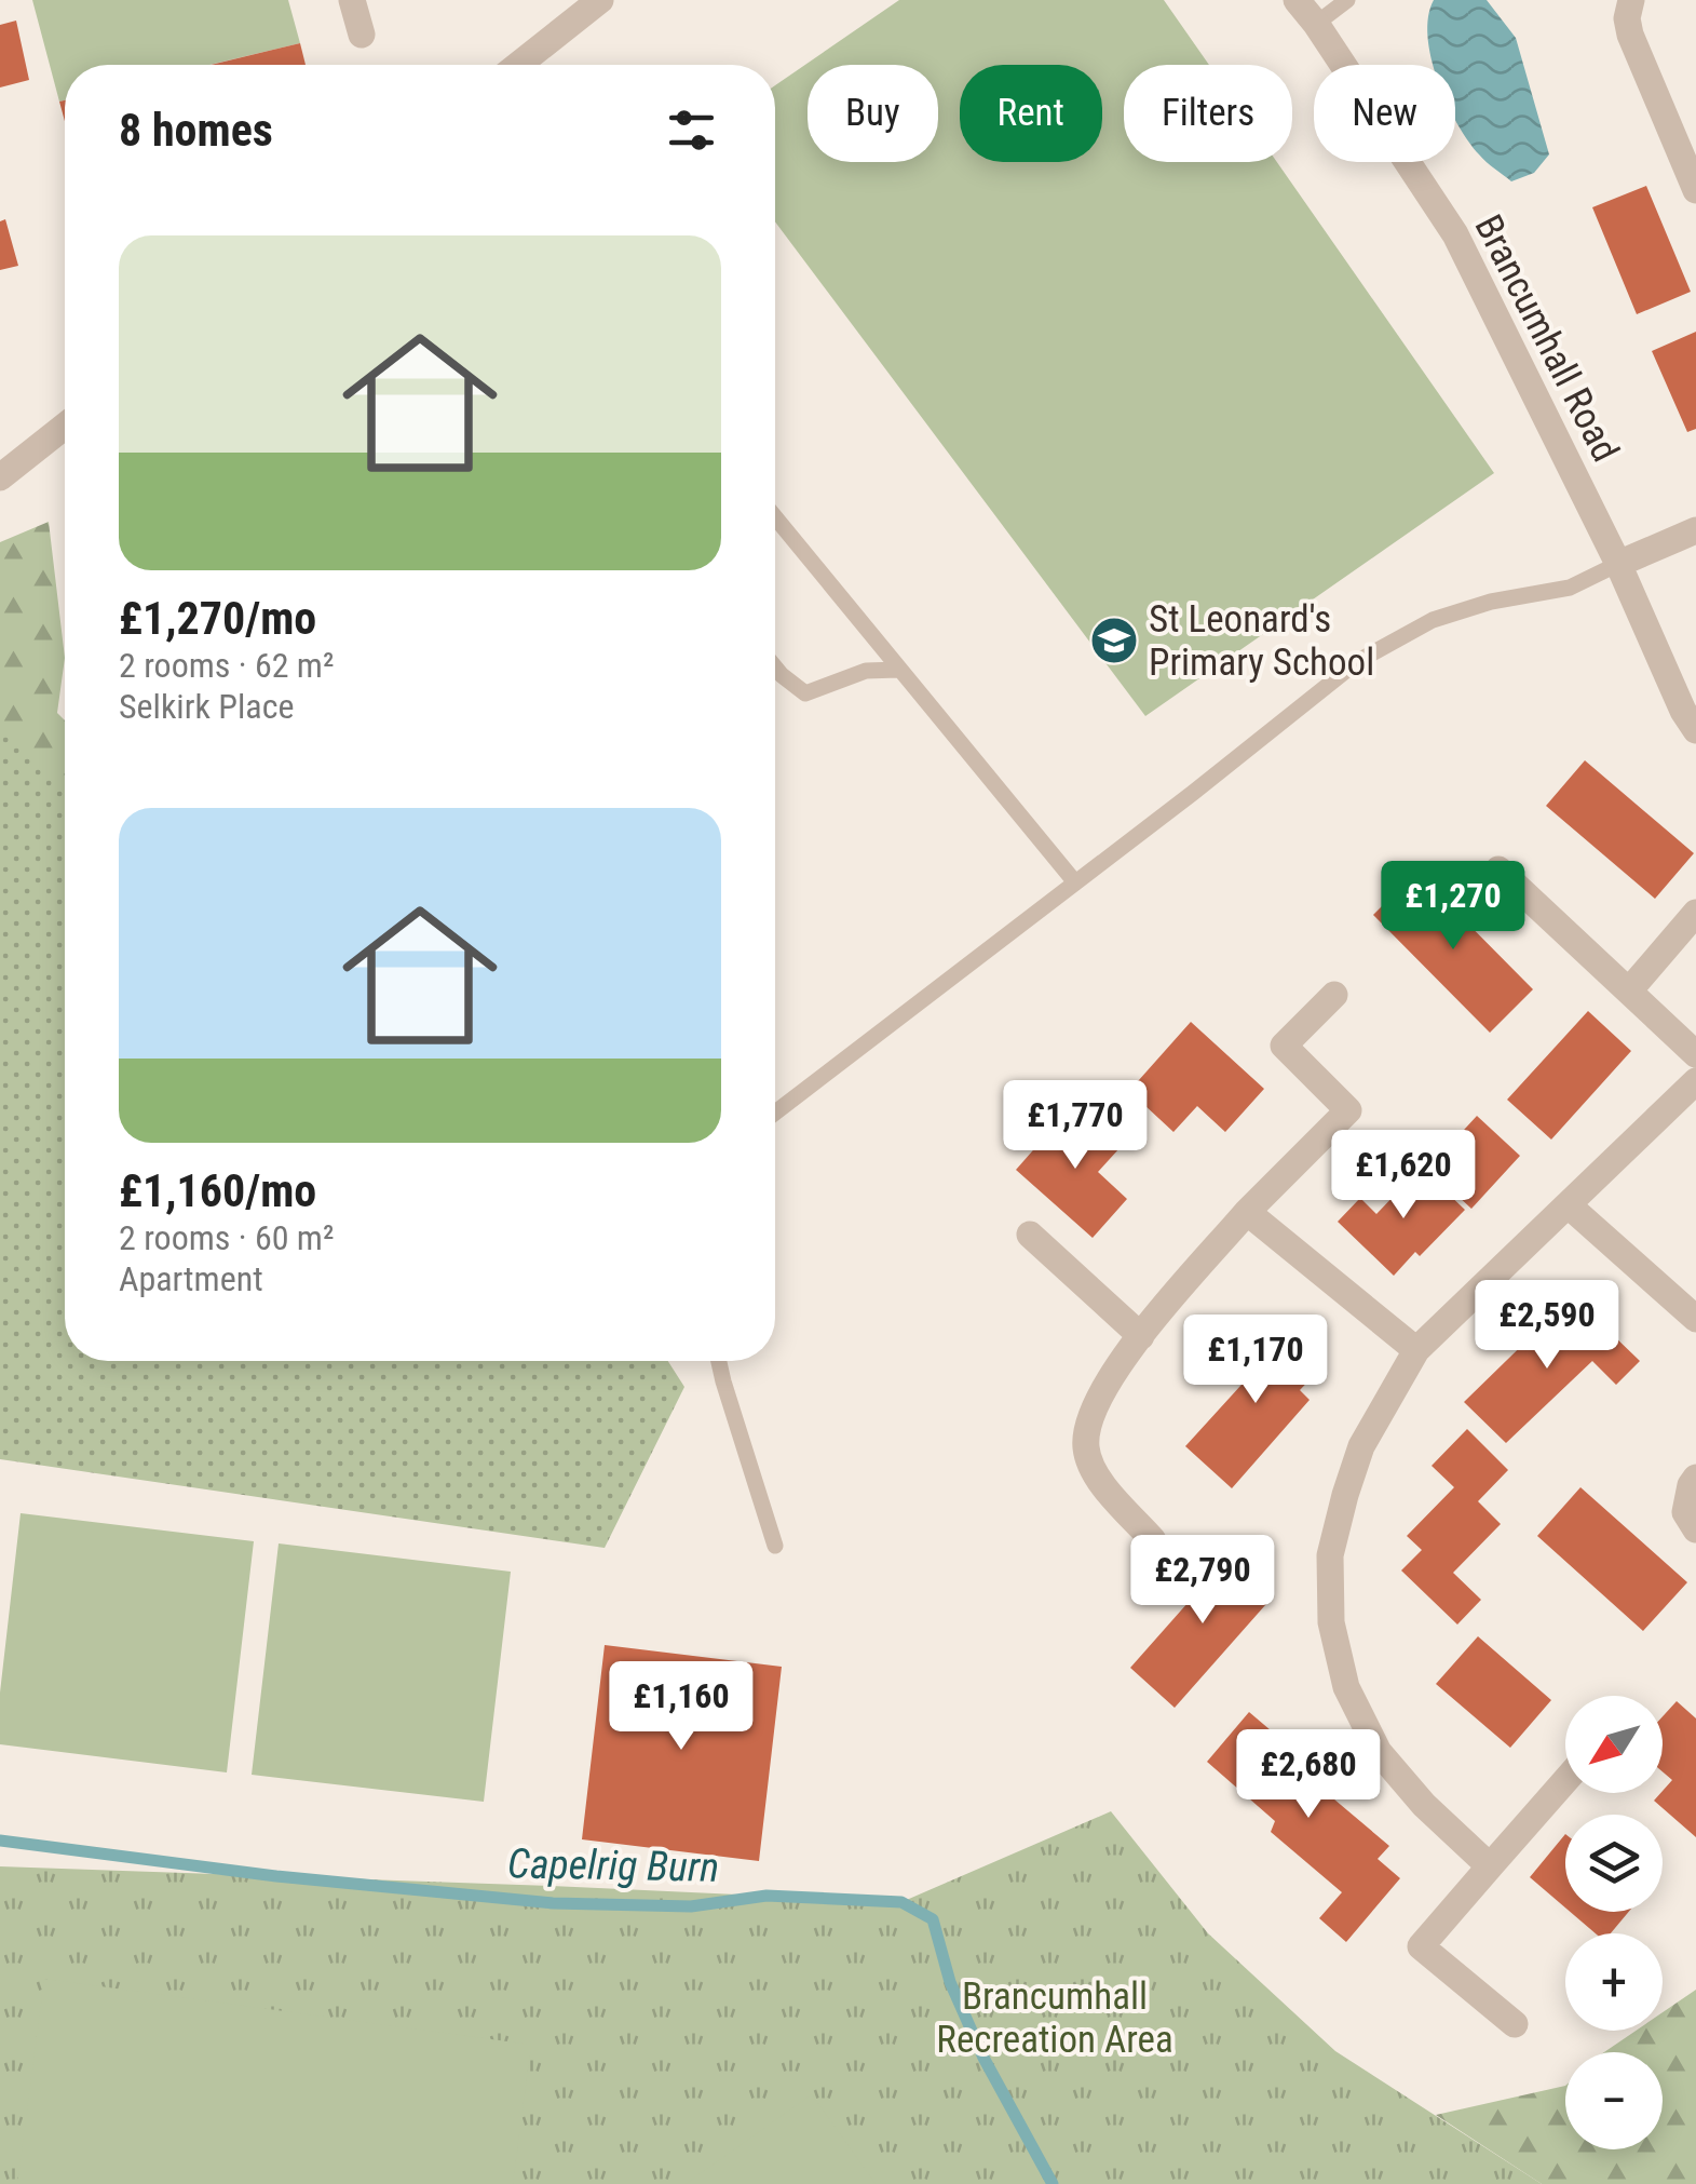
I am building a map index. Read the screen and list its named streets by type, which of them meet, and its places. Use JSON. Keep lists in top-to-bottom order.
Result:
{
  "streets": {
    "street": ["Brancumhall Road"]
  },
  "water": ["Capelrig Burn"],
  "parks": ["Brancumhall Recreation Area"],
  "places": {
    "school or university": ["St Leonard's Primary School"]
  },
  "north": "bottom left",
  "page": {
    "chip": [
      "Buy",
      "Rent",
      "Filters",
      "New"
    ],
    "heading": "8 homes",
    "list": [
      {
        "name": "£1,270/mo",
        "note": "2 rooms · 62 m² · Selkirk Place"
      },
      {
        "name": "£1,160/mo",
        "note": "2 rooms · 60 m² · Apartment"
      }
    ],
    "price": [
      "£1,270",
      "£1,770",
      "£1,620",
      "£2,590",
      "£1,170",
      "£2,790",
      "£1,160",
      "£2,680"
    ],
    "map_buttons": ["+", "−"]
  }
}
